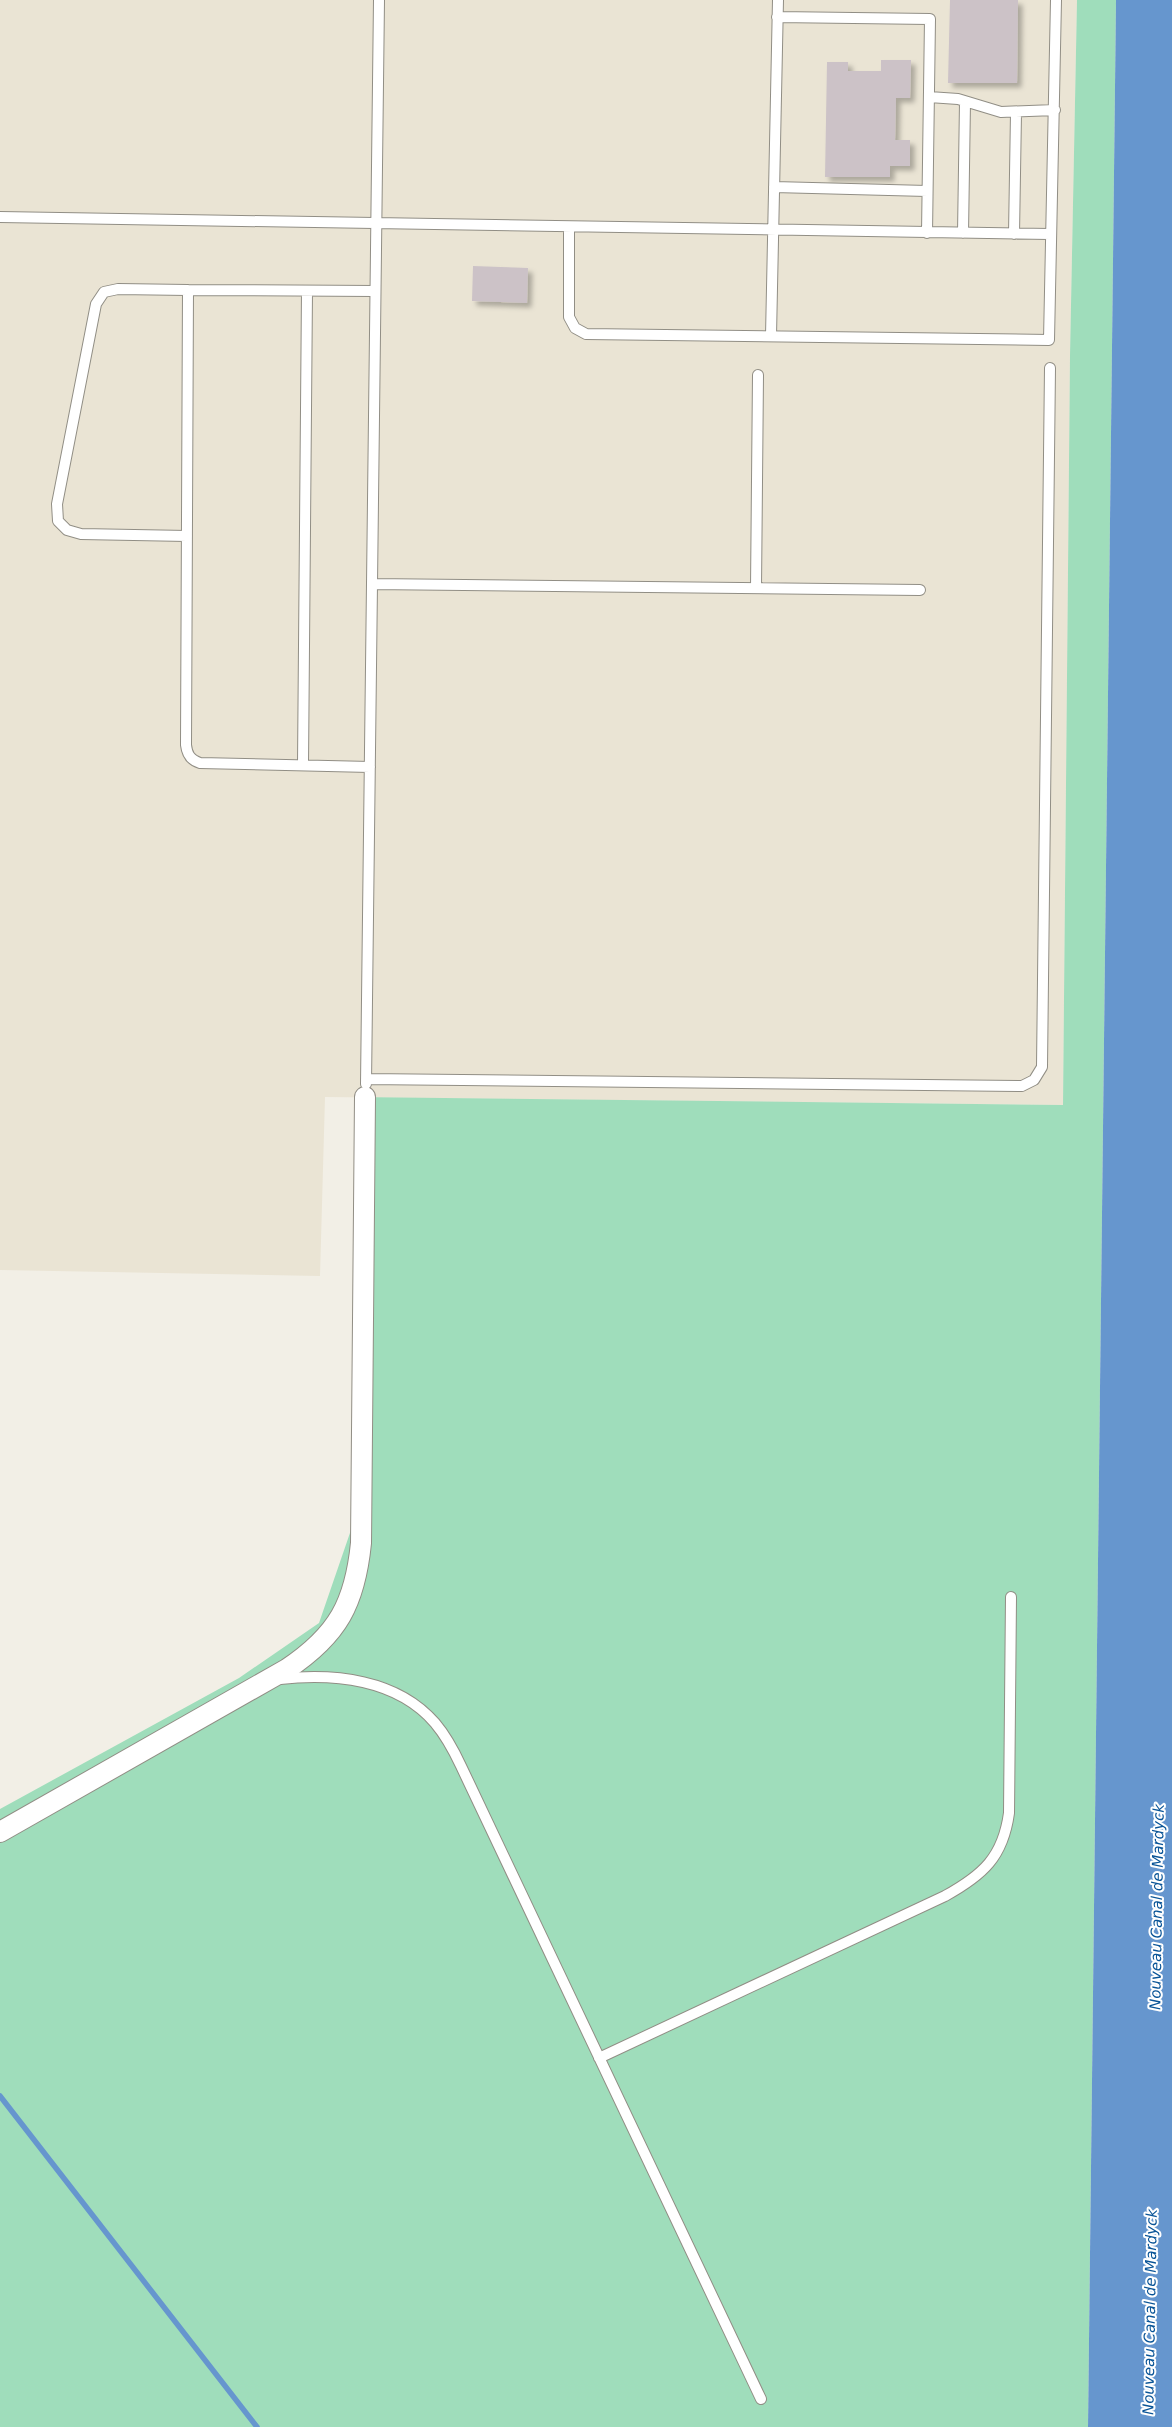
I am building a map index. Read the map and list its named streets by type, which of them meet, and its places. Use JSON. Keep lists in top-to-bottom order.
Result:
{
  "water": ["Nouveau Canal de Mardyck"]
}
